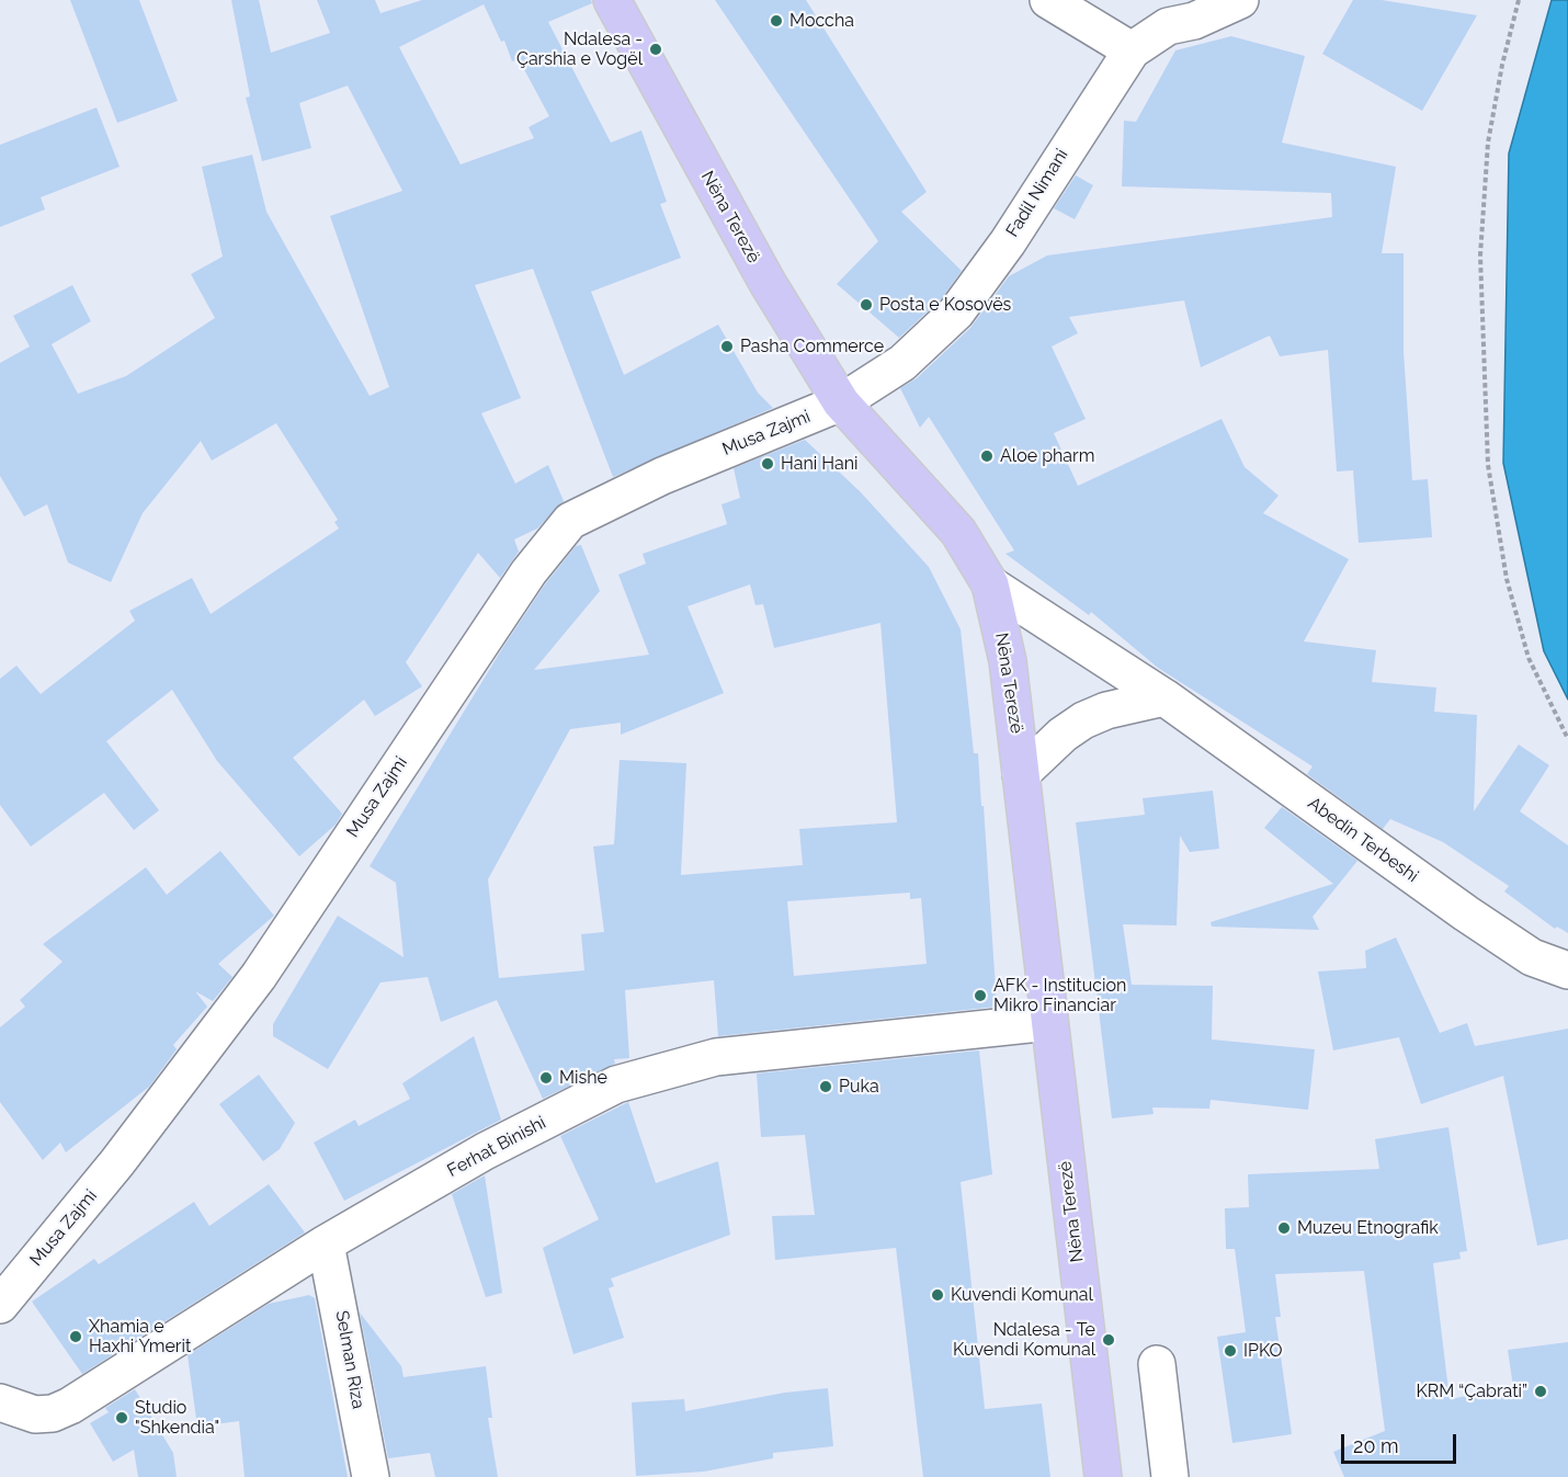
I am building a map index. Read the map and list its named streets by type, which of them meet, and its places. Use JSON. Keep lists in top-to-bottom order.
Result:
{
  "streets": {
    "main road": ["Nëna Terezë"],
    "street": [
      "Fadil Nimani",
      "Musa Zajmi",
      "Abedin Terbeshi",
      "Ferhat Binishi",
      "Selman Riza"
    ]
  },
  "crossings": [
    ["Fadil Nimani", "Nëna Terezë"],
    ["Fadil Nimani", "Musa Zajmi"],
    ["Nëna Terezë", "Musa Zajmi"],
    ["Nëna Terezë", "Abedin Terbeshi"],
    ["Nëna Terezë", "Ferhat Binishi"],
    ["Ferhat Binishi", "Selman Riza"]
  ],
  "places": [
    "Moccha",
    "Ndalesa - Çarshia e Vogël",
    "Posta e Kosovës",
    "Pasha Commerce",
    "Aloe pharm",
    "Hani Hani",
    "AFK - Institucion Mikro Financiar",
    "Mishe",
    "Puka",
    "Muzeu Etnografik",
    "Kuvendi Komunal",
    "Xhamia e Haxhi Ymerit",
    "Ndalesa - Te Kuvendi Komunal",
    "IPKO",
    "KRM “Çabrati”",
    "Studio \"Shkendia\""
  ],
  "scale_bar": "20 m"
}
